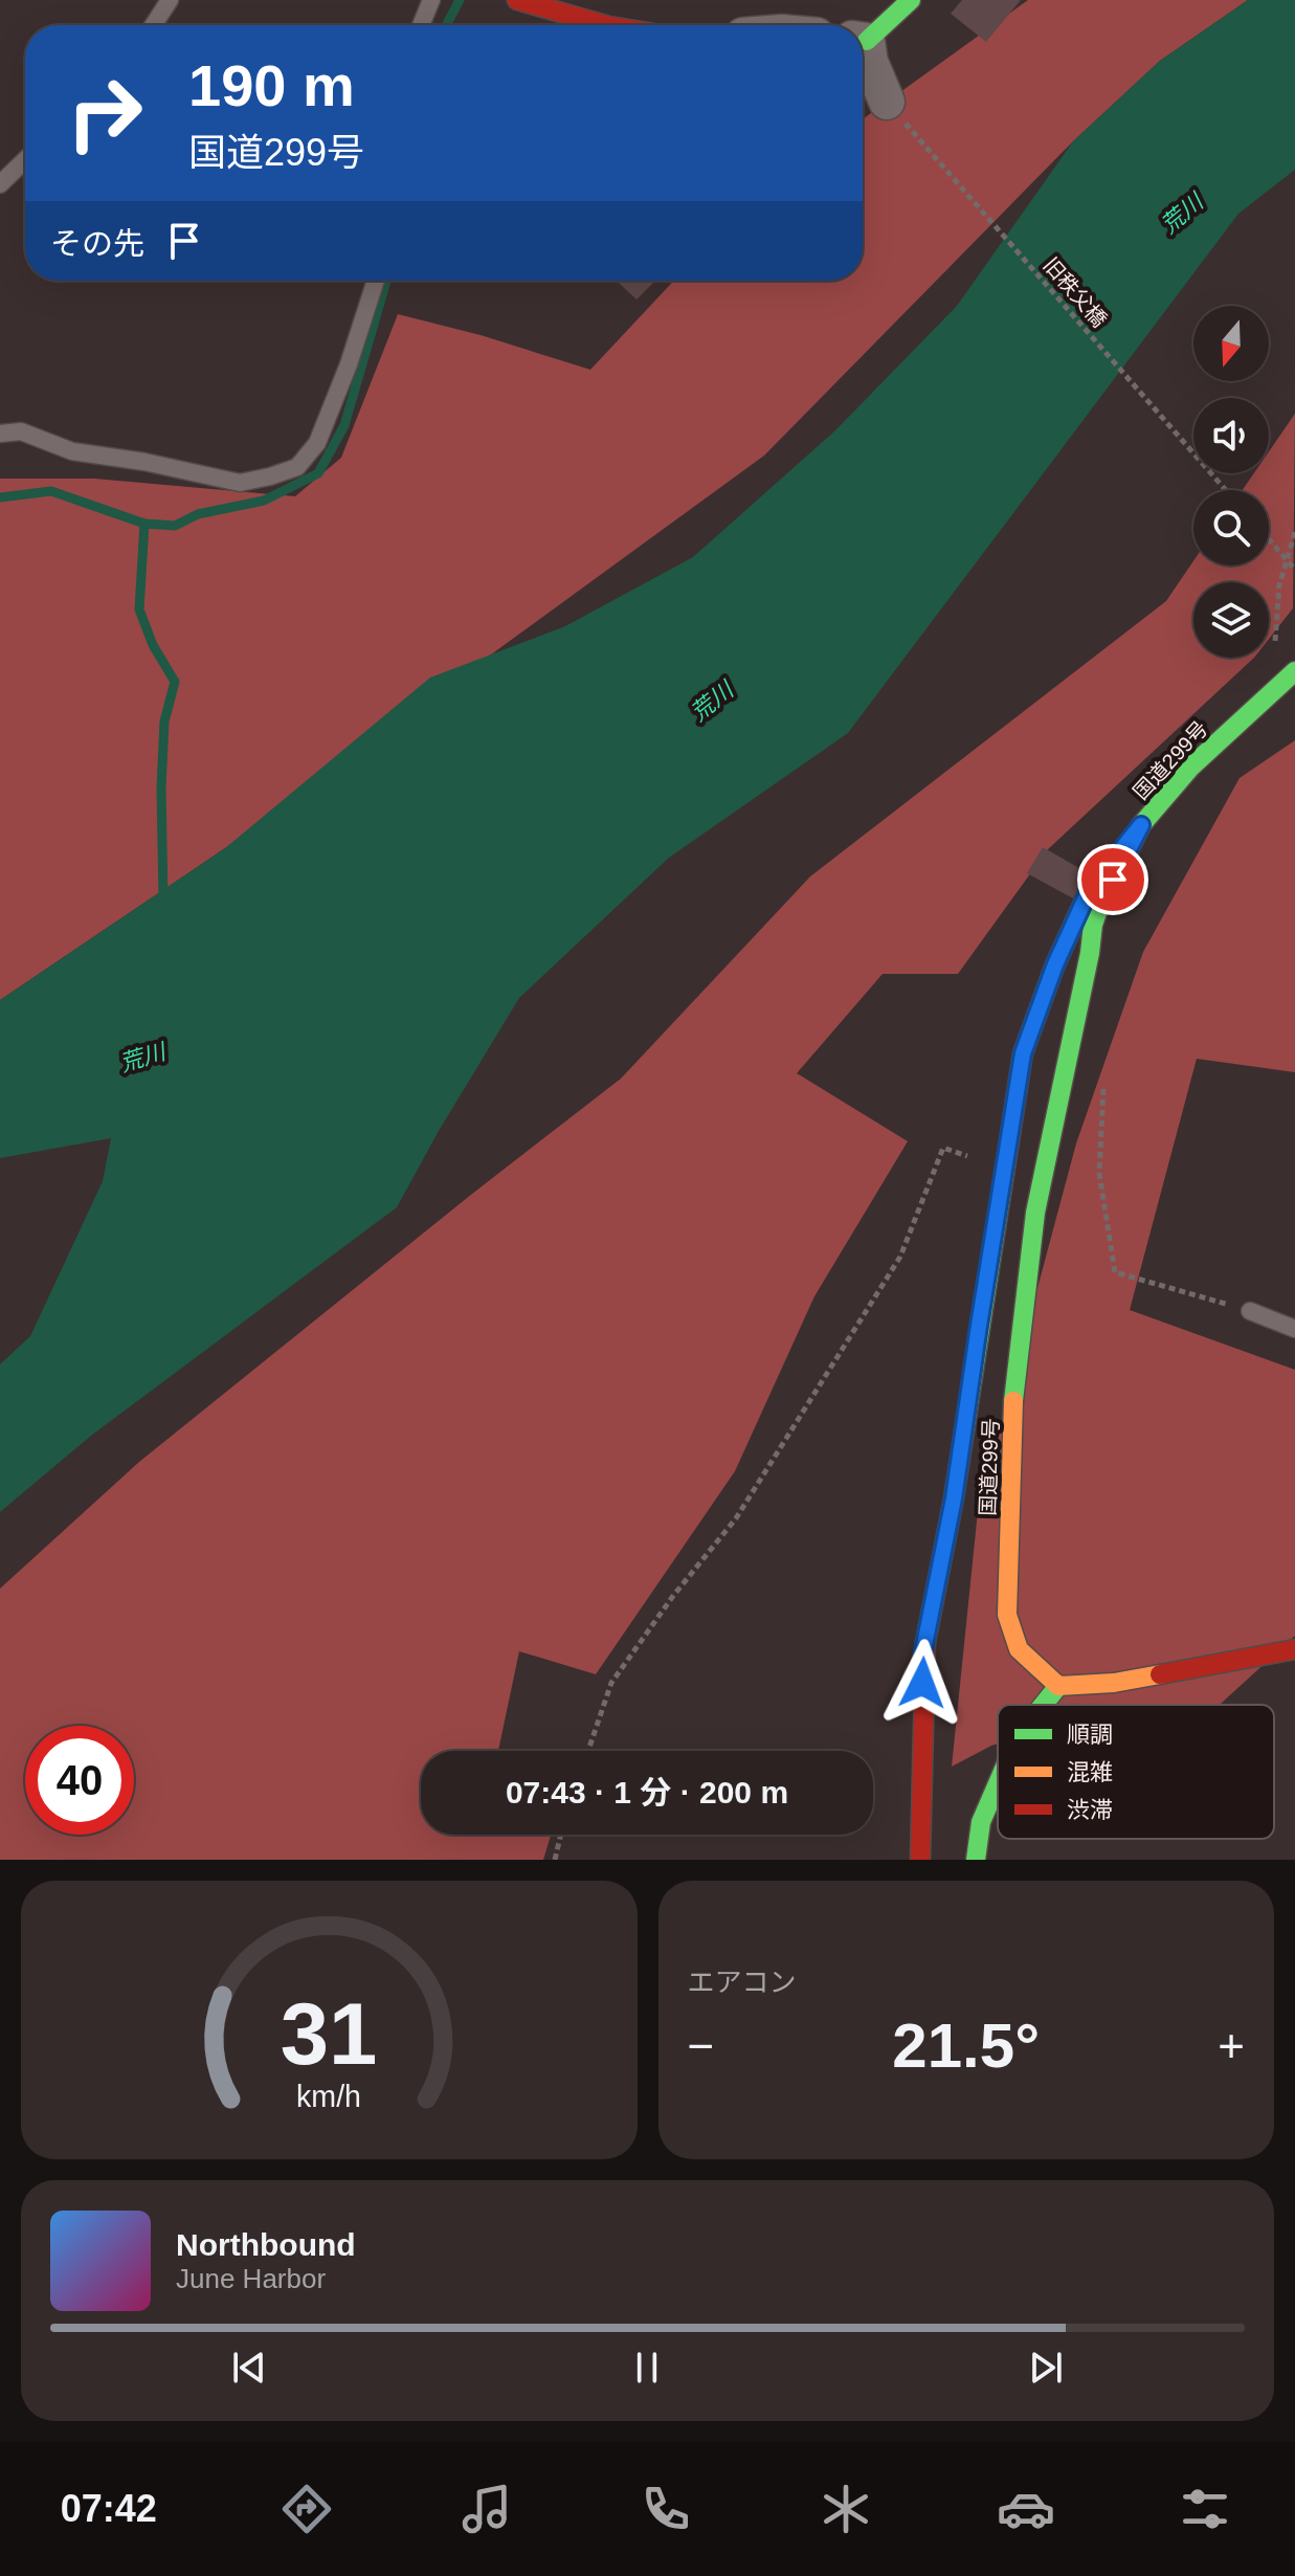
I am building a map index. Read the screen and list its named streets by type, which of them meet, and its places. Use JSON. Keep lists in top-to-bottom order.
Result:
{
  "streets": {
    "main road": ["国道299号"],
    "path": ["旧秩父橋"]
  },
  "water": ["荒川"],
  "legend": ["順調", "混雑", "渋滞"],
  "north": "bottom",
  "page": {
    "turn": ["190 m", "国道299号"],
    "then": "その先",
    "limit": "40",
    "trip": "07:43 · 1 分 · 200 m",
    "tile": "エアコン",
    "heat": ["−", "21.5°", "+"],
    "song": ["Northbound", "June Harbor"],
    "tabs": "07:42",
    "gauge": ["31", "km/h"]
  }
}
